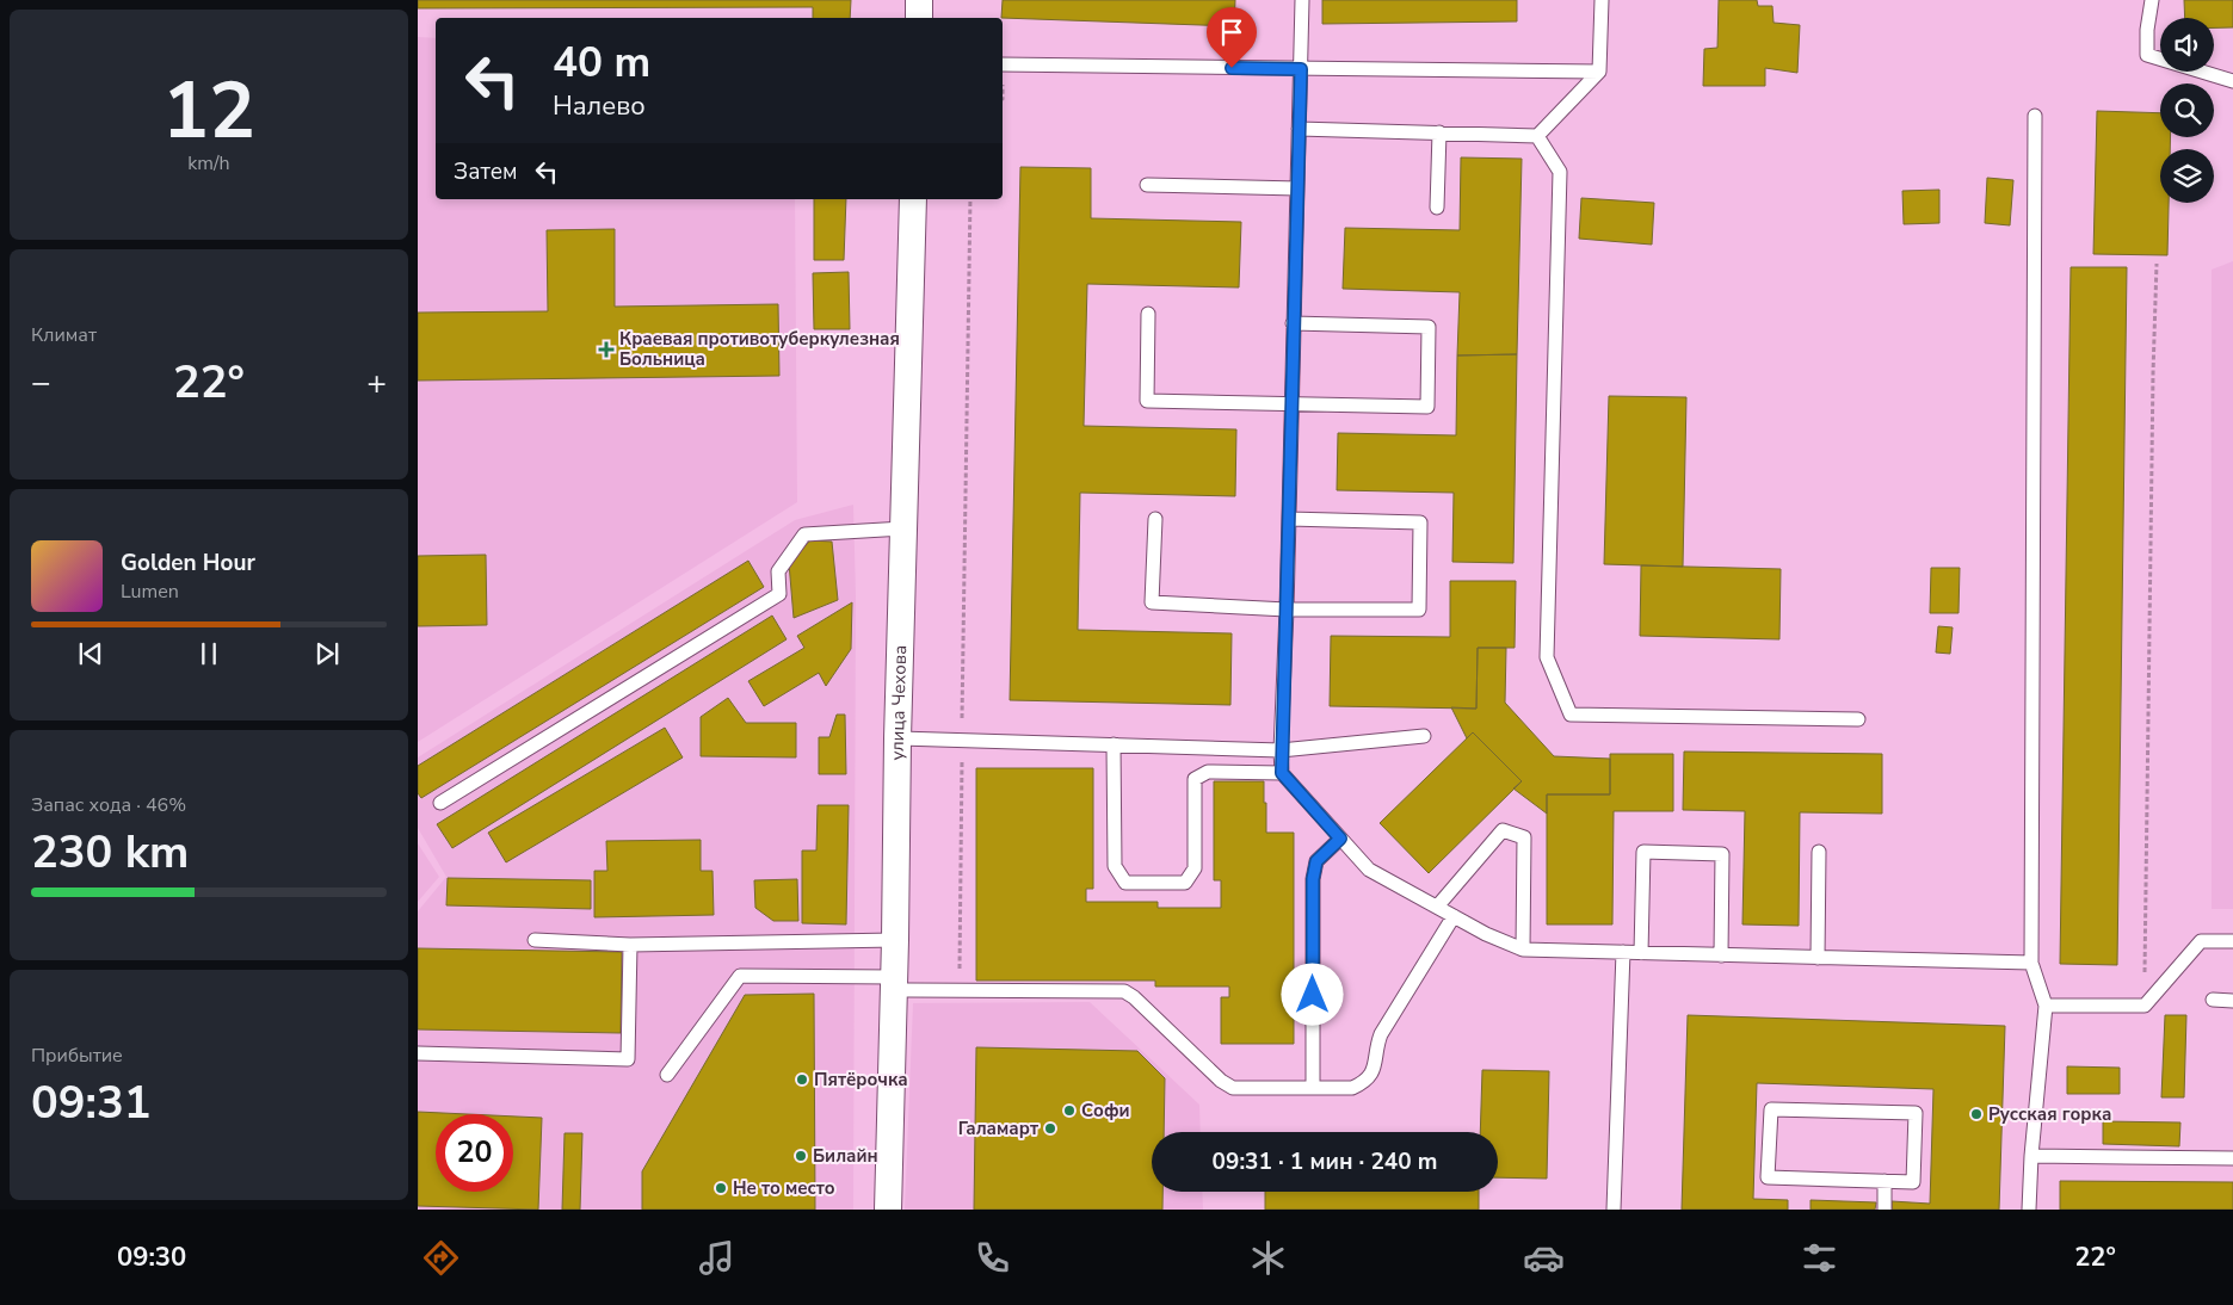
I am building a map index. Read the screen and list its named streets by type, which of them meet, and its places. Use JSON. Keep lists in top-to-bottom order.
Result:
{
  "streets": {
    "street": ["улица Чехова"]
  },
  "places": {
    "health": ["Краевая противотуберкулезная Больница"],
    "other": [
      "Пятёрочка",
      "Софи",
      "Русская горка",
      "Галамарт",
      "Билайн",
      "Не то место"
    ]
  },
  "page": {
    "tile": [
      ["12", "km/h"],
      "Климат",
      ["Запас хода · 46%", "230 km"],
      ["Прибытие", "09:31"]
    ],
    "turn": ["40 m", "Налево"],
    "then": "Затем",
    "heat": ["−", "22°", "+"],
    "song": ["Golden Hour", "Lumen"],
    "limit": "20",
    "trip": "09:31 · 1 мин · 240 m",
    "tabs": ["09:30", "22°"]
  }
}
